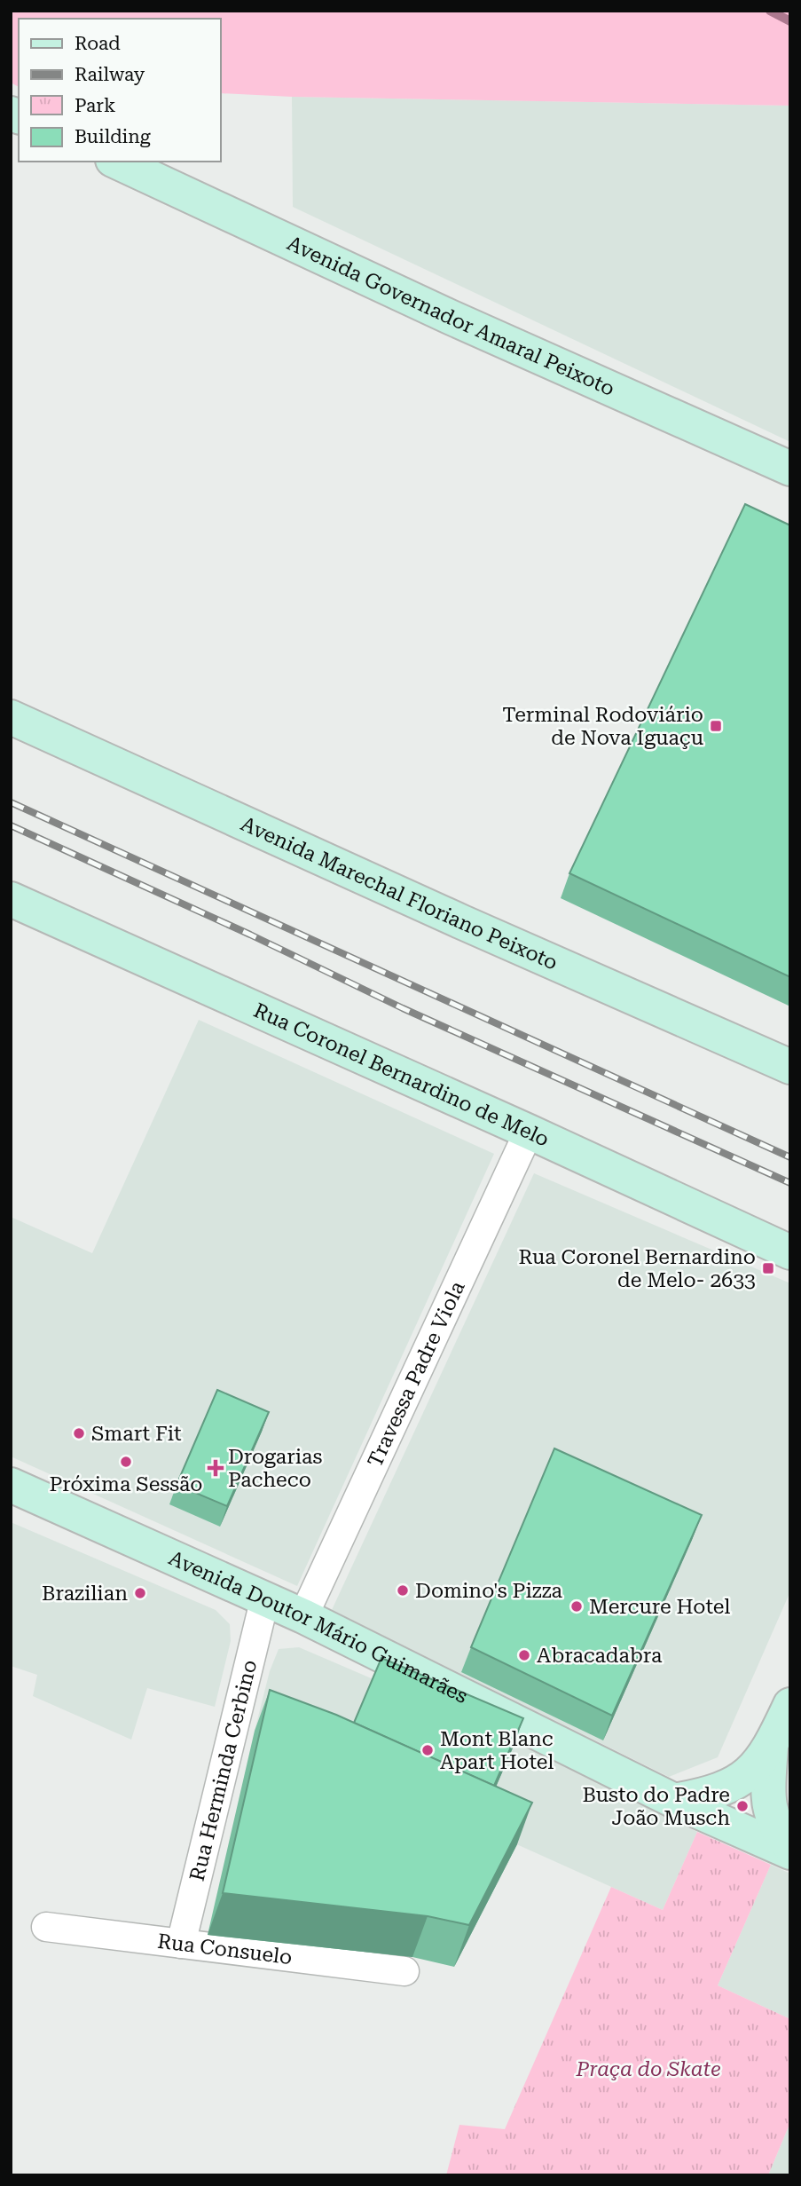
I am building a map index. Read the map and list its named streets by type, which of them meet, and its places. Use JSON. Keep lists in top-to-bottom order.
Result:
{
  "streets": {
    "main road": [
      "Avenida Governador Amaral Peixoto",
      "Avenida Marechal Floriano Peixoto",
      "Rua Coronel Bernardino de Melo",
      "Avenida Doutor Mário Guimarães"
    ],
    "street": ["Travessa Padre Viola", "Rua Herminda Cerbino", "Rua Consuelo"]
  },
  "crossings": [
    ["Rua Coronel Bernardino de Melo", "Travessa Padre Viola"],
    ["Travessa Padre Viola", "Avenida Doutor Mário Guimarães"],
    ["Avenida Doutor Mário Guimarães", "Rua Herminda Cerbino"],
    ["Rua Herminda Cerbino", "Rua Consuelo"]
  ],
  "parks": ["Praça do Skate"],
  "places": {
    "transit": ["Terminal Rodoviário de Nova Iguaçu", "Rua Coronel Bernardino de Melo- 2633"],
    "other": [
      "Smart Fit",
      "Próxima Sessão",
      "Domino's Pizza",
      "Brazilian",
      "Mercure Hotel",
      "Abracadabra",
      "Mont Blanc Apart Hotel",
      "Busto do Padre João Musch"
    ],
    "health": ["Drogarias Pacheco"]
  },
  "legend": [
    "Road",
    "Railway",
    "Park",
    "Building"
  ]
}
